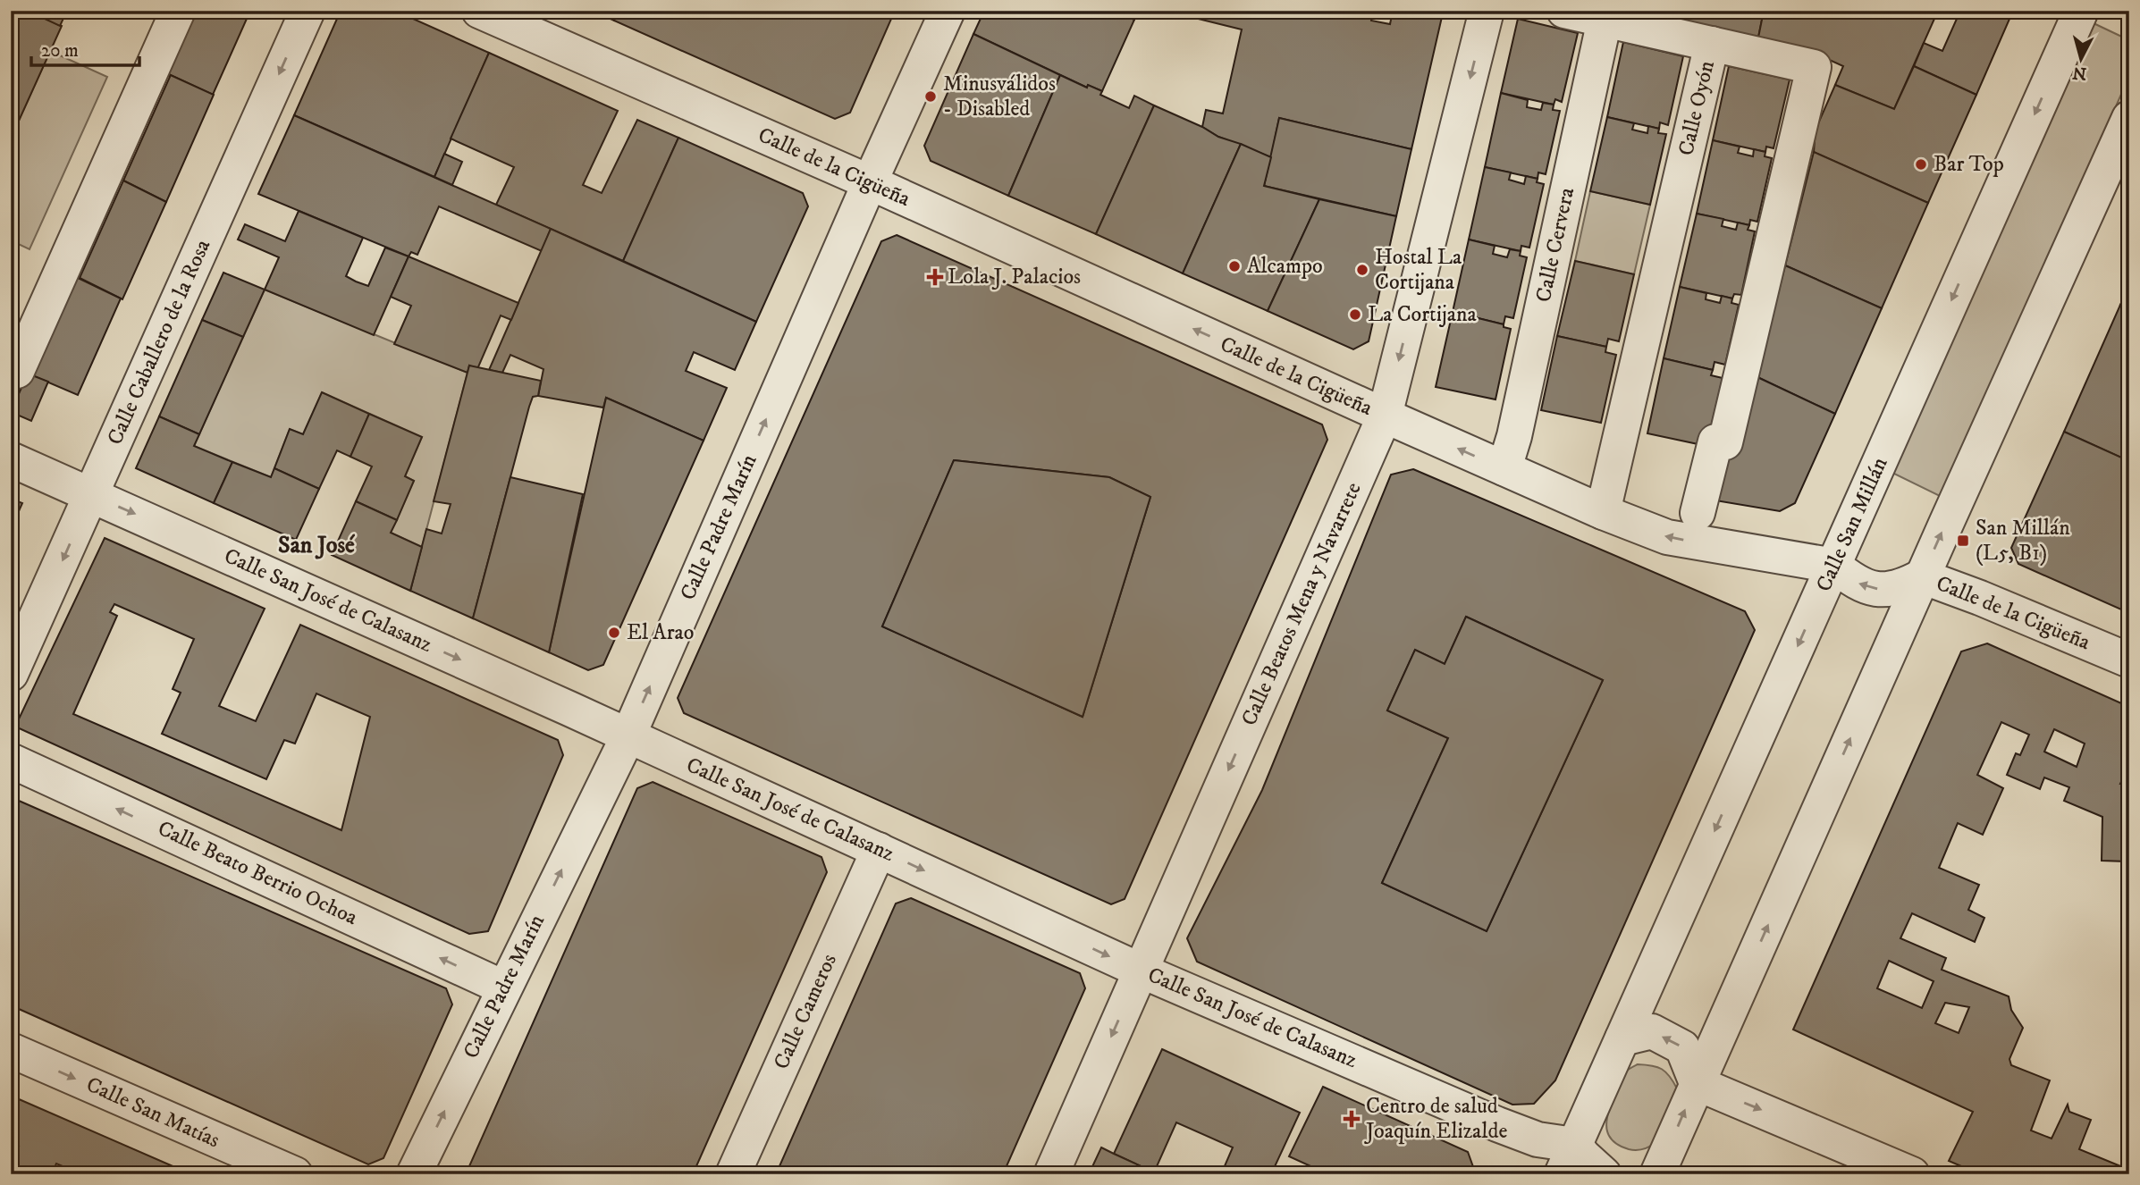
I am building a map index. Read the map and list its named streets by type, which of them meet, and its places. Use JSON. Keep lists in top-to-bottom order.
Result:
{
  "streets": {
    "street": [
      "Calle Oyón",
      "Calle de la Cigüeña",
      "Calle Cervera",
      "Calle Caballero de la Rosa",
      "Calle San Millán",
      "Calle Padre Marín",
      "Calle San José de Calasanz",
      "Calle Beatos Mena y Navarrete",
      "Calle Beato Berrio Ochoa",
      "Calle Cameros",
      "Calle San Matías"
    ]
  },
  "crossings": [
    ["Calle Oyón", "Calle de la Cigüeña"],
    ["Calle de la Cigüeña", "Calle Cervera"],
    ["Calle de la Cigüeña", "Calle San Millán"],
    ["Calle de la Cigüeña", "Calle Padre Marín"],
    ["Calle de la Cigüeña", "Calle Beatos Mena y Navarrete"],
    ["Calle Caballero de la Rosa", "Calle San José de Calasanz"],
    ["Calle San Millán", "Calle San José de Calasanz"],
    ["Calle Padre Marín", "Calle San José de Calasanz"],
    ["Calle Padre Marín", "Calle Beato Berrio Ochoa"],
    ["Calle San José de Calasanz", "Calle Beatos Mena y Navarrete"],
    ["Calle San José de Calasanz", "Calle Cameros"]
  ],
  "one_way": [
    "Calle de la Cigüeña",
    "Calle Padre Marín",
    "Calle San José de Calasanz",
    "Calle Beatos Mena y Navarrete",
    "Calle Beato Berrio Ochoa",
    "Calle San Matías"
  ],
  "districts": ["San José"],
  "places": {
    "other": [
      "Minusválidos - Disabled",
      "Bar Top",
      "Alcampo",
      "Hostal La Cortijana",
      "La Cortijana",
      "El Arao"
    ],
    "health": ["Lola J. Palacios", "Centro de salud Joaquín Elizalde"],
    "transit": ["San Millán (L5, B1)"]
  },
  "scale_bar": "20 m",
  "north": "bottom"
}
